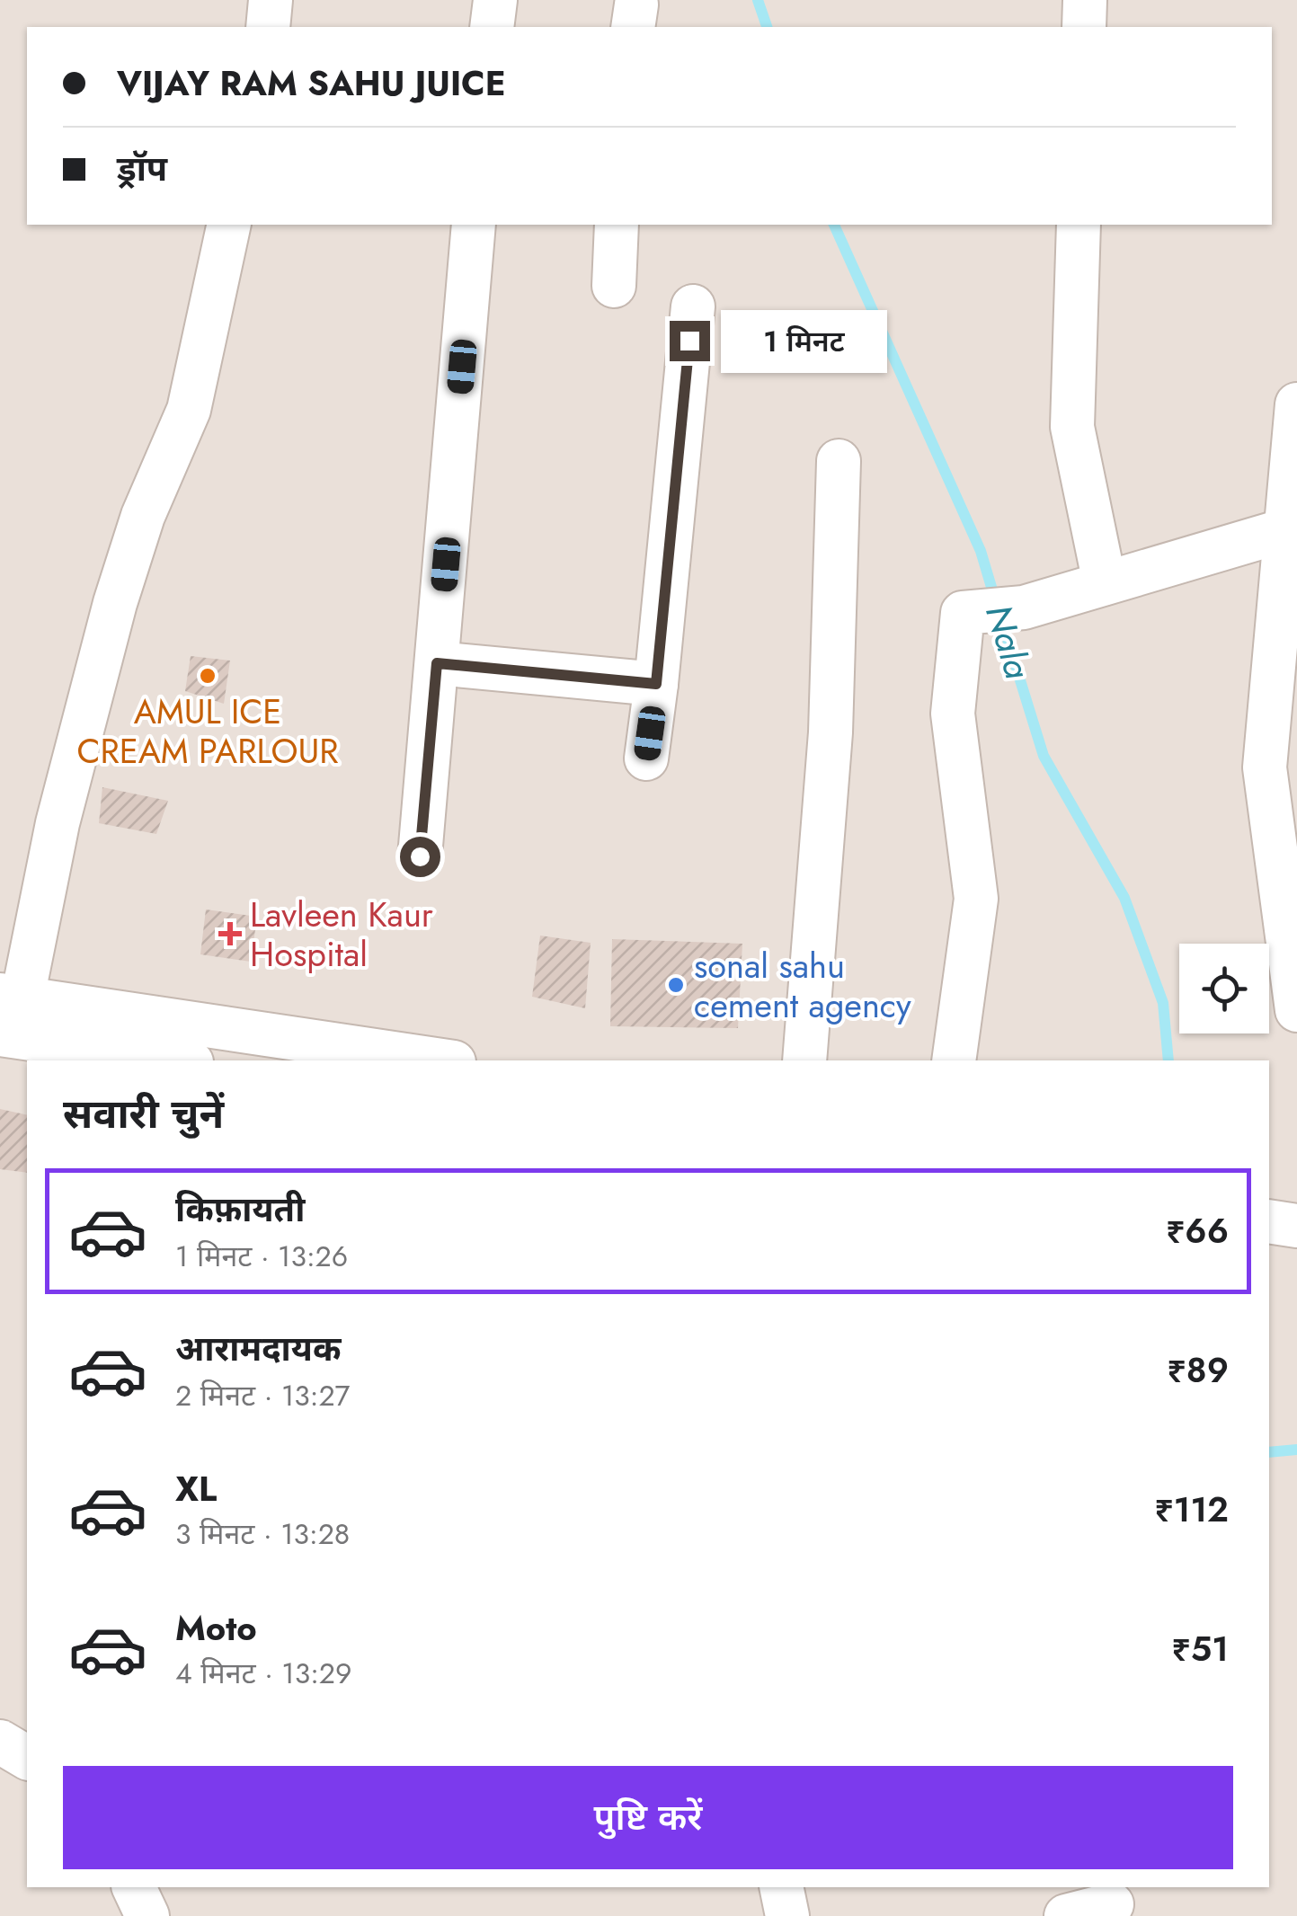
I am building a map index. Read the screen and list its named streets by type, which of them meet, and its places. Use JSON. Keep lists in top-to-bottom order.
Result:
{
  "water": ["Nala"],
  "places": {
    "other": ["AMUL ICE CREAM PARLOUR", "sonal sahu cement agency"],
    "health": ["Lavleen Kaur Hospital"]
  },
  "page": {
    "banner": ["VIJAY RAM SAHU JUICE", "ड्रॉप"],
    "bubble": "1 मिनट",
    "heading": "सवारी चुनें",
    "list": [
      {
        "name": "किफ़ायती",
        "note": "1 मिनट · 13:26",
        "value": "₹66"
      },
      {
        "name": "आरामदायक",
        "note": "2 मिनट · 13:27",
        "value": "₹89"
      },
      {
        "name": "XL",
        "note": "3 मिनट · 13:28",
        "value": "₹112"
      },
      {
        "name": "Moto",
        "note": "4 मिनट · 13:29",
        "value": "₹51"
      }
    ],
    "buttons": "पुष्टि करें"
  }
}
